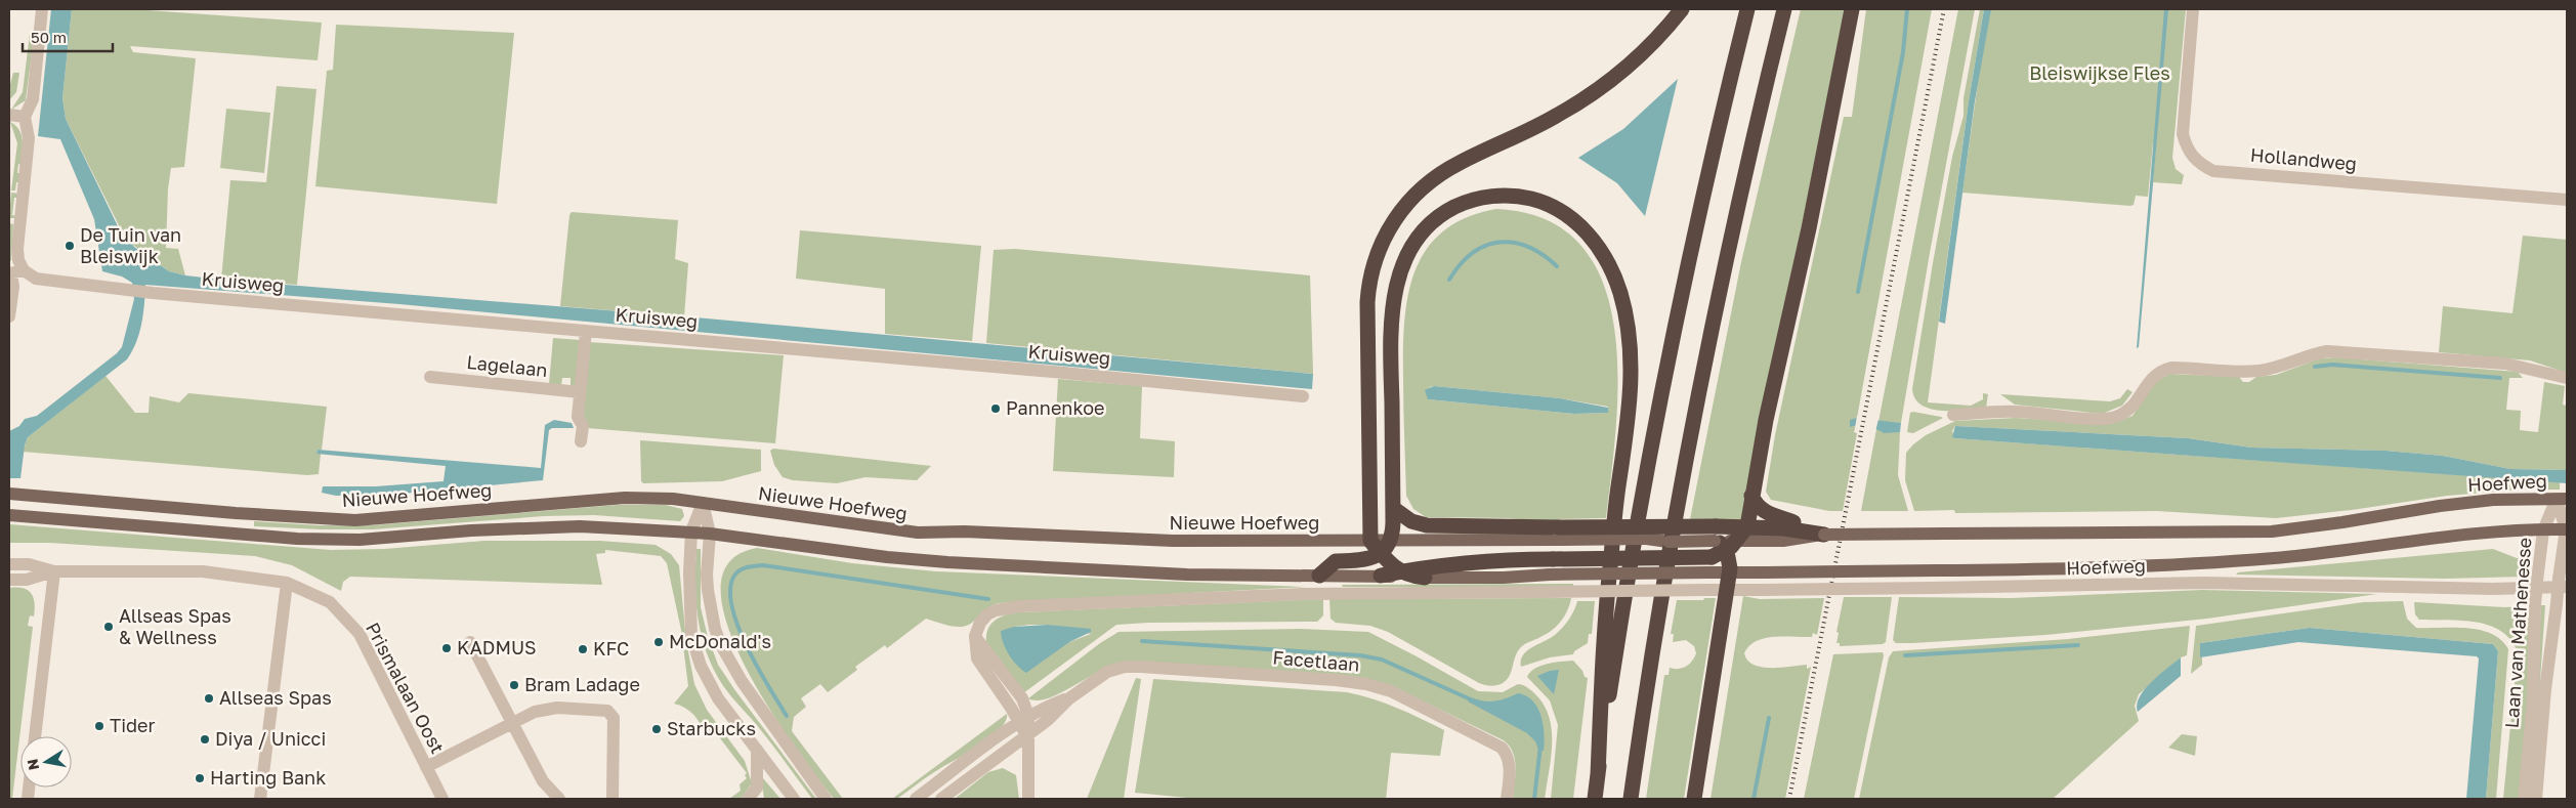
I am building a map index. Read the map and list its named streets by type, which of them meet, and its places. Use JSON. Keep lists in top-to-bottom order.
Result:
{
  "streets": {
    "main road": ["Hoefweg", "Nieuwe Hoefweg"],
    "street": [
      "Hollandweg",
      "Kruisweg",
      "Lagelaan",
      "Laan van Mathenesse",
      "Facetlaan",
      "Prismalaan Oost"
    ]
  },
  "crossings": [
    ["Hoefweg", "Laan van Mathenesse"],
    ["Hoefweg", "Facetlaan"]
  ],
  "parks": ["Bleiswijkse Fles"],
  "places": [
    "De Tuin van Bleiswijk",
    "Pannenkoe",
    "Allseas Spas & Wellness",
    "McDonald's",
    "KADMUS",
    "KFC",
    "Bram Ladage",
    "Allseas Spas",
    "Tider",
    "Starbucks",
    "Diya / Unicci",
    "Harting Bank"
  ],
  "scale_bar": "50 m",
  "north": "left"
}
